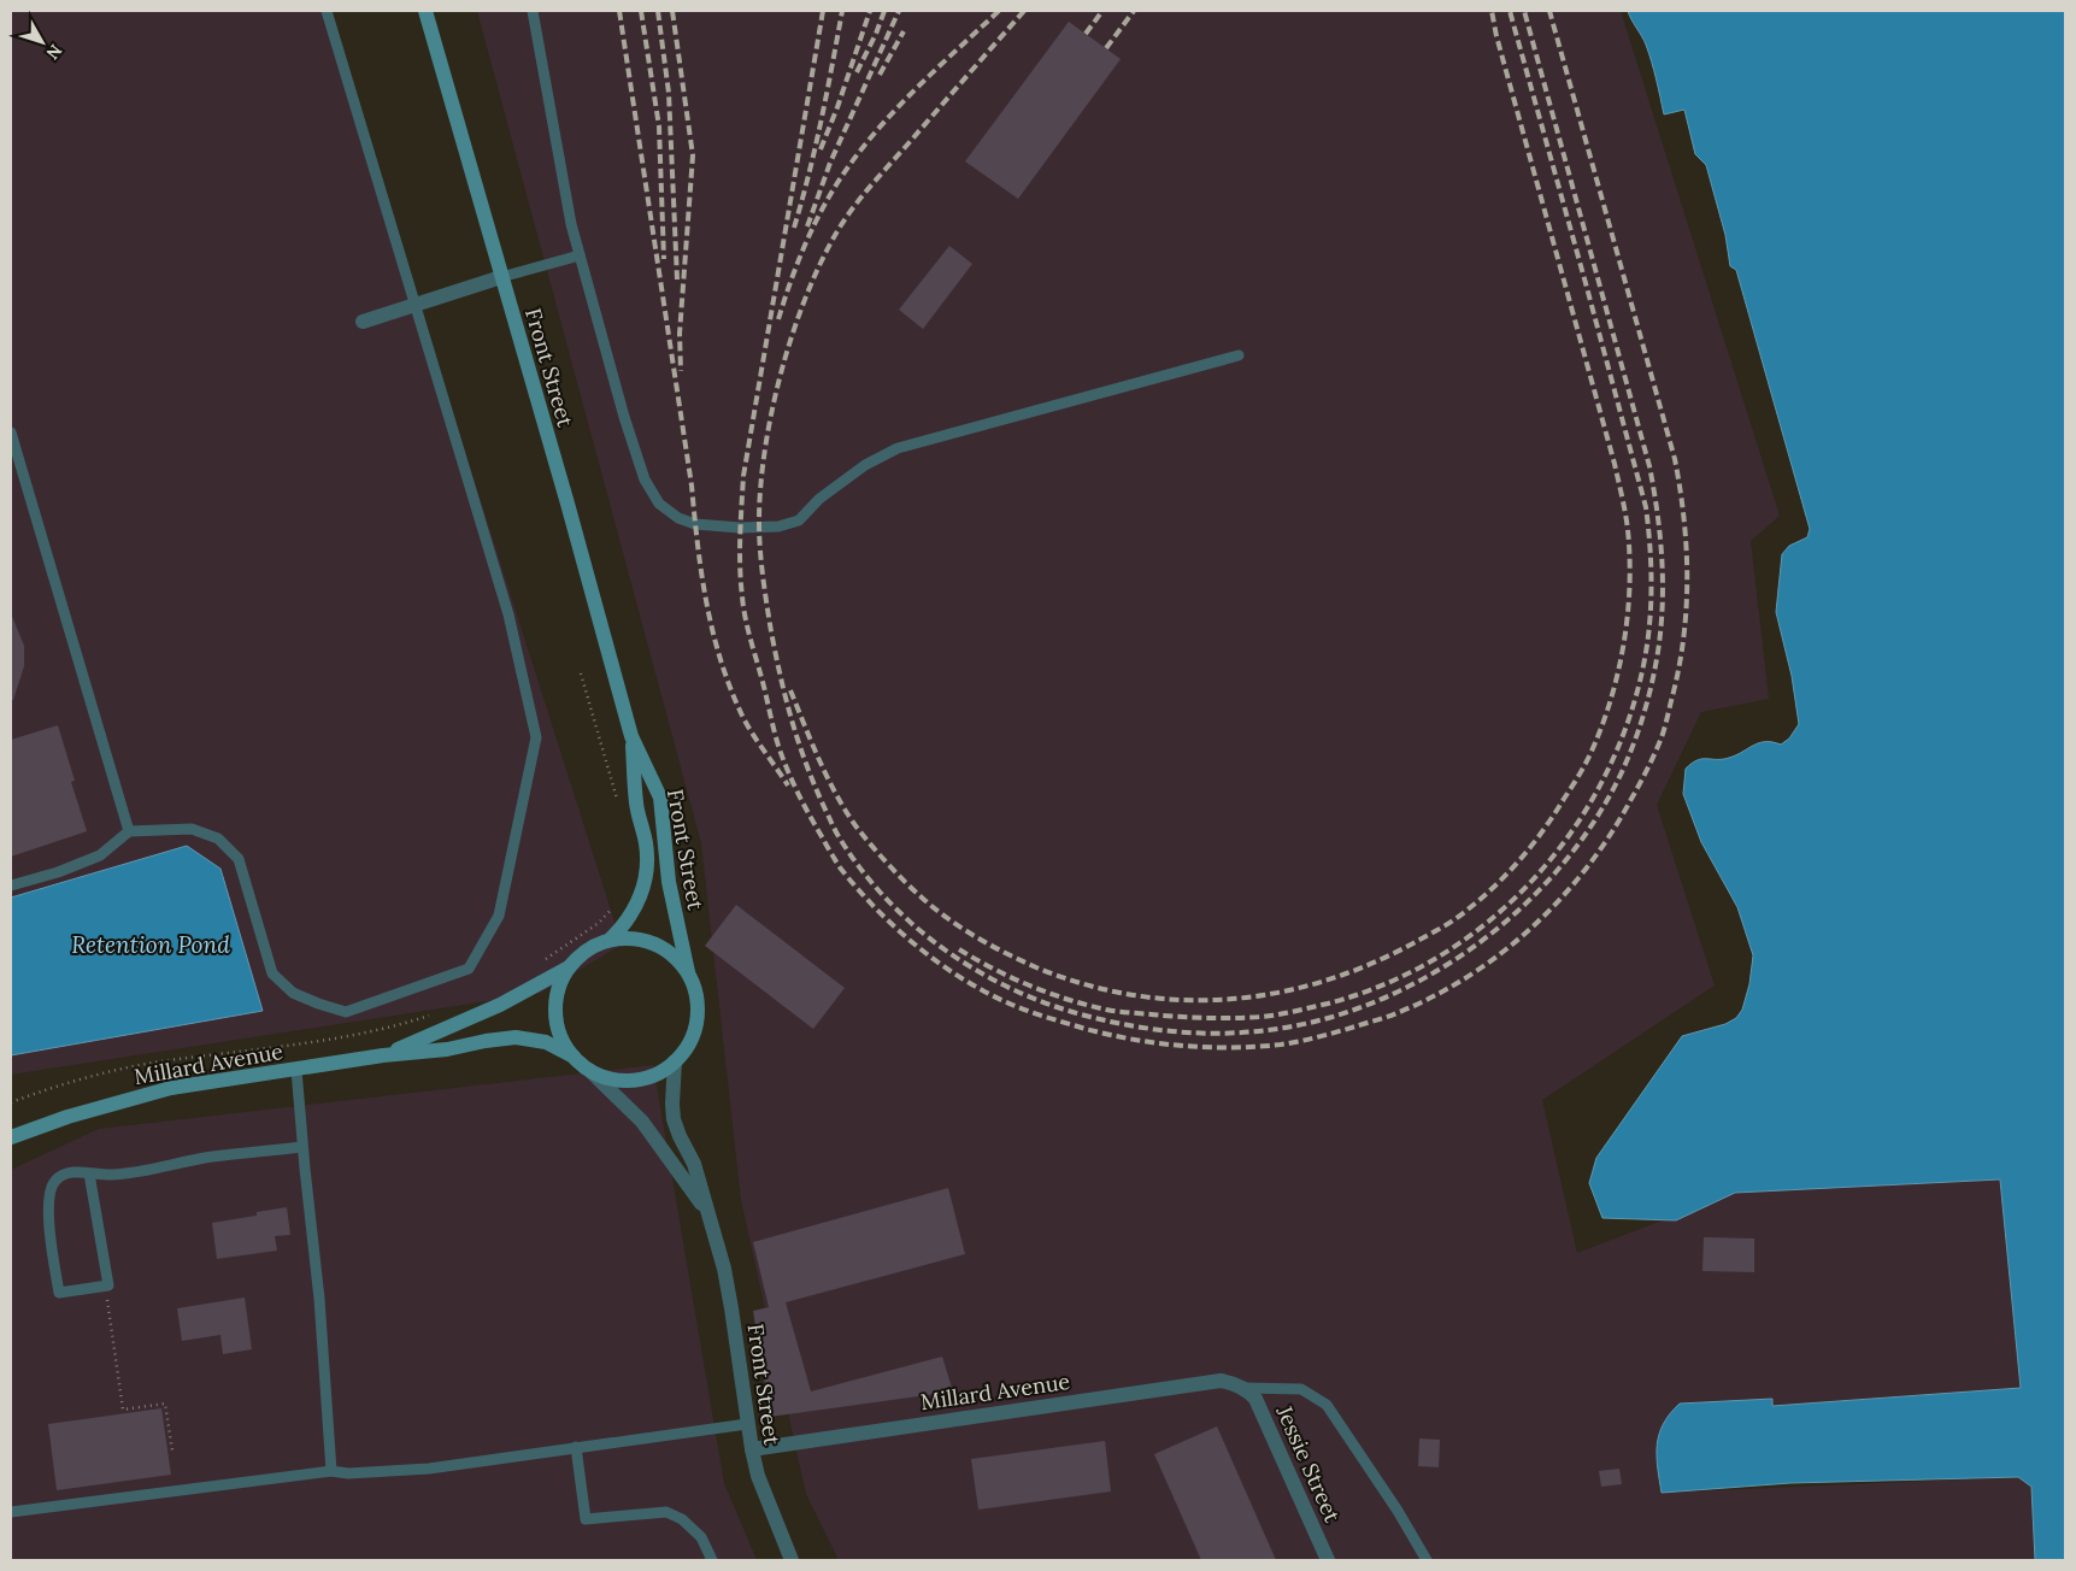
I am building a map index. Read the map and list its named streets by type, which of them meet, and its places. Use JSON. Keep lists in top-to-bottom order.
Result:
{
  "streets": {
    "street": ["Front Street", "Millard Avenue", "Jessie Street"]
  },
  "crossings": [
    ["Front Street", "Millard Avenue"],
    ["Millard Avenue", "Jessie Street"]
  ],
  "water": ["Retention Pond"],
  "north": "bottom right"
}
